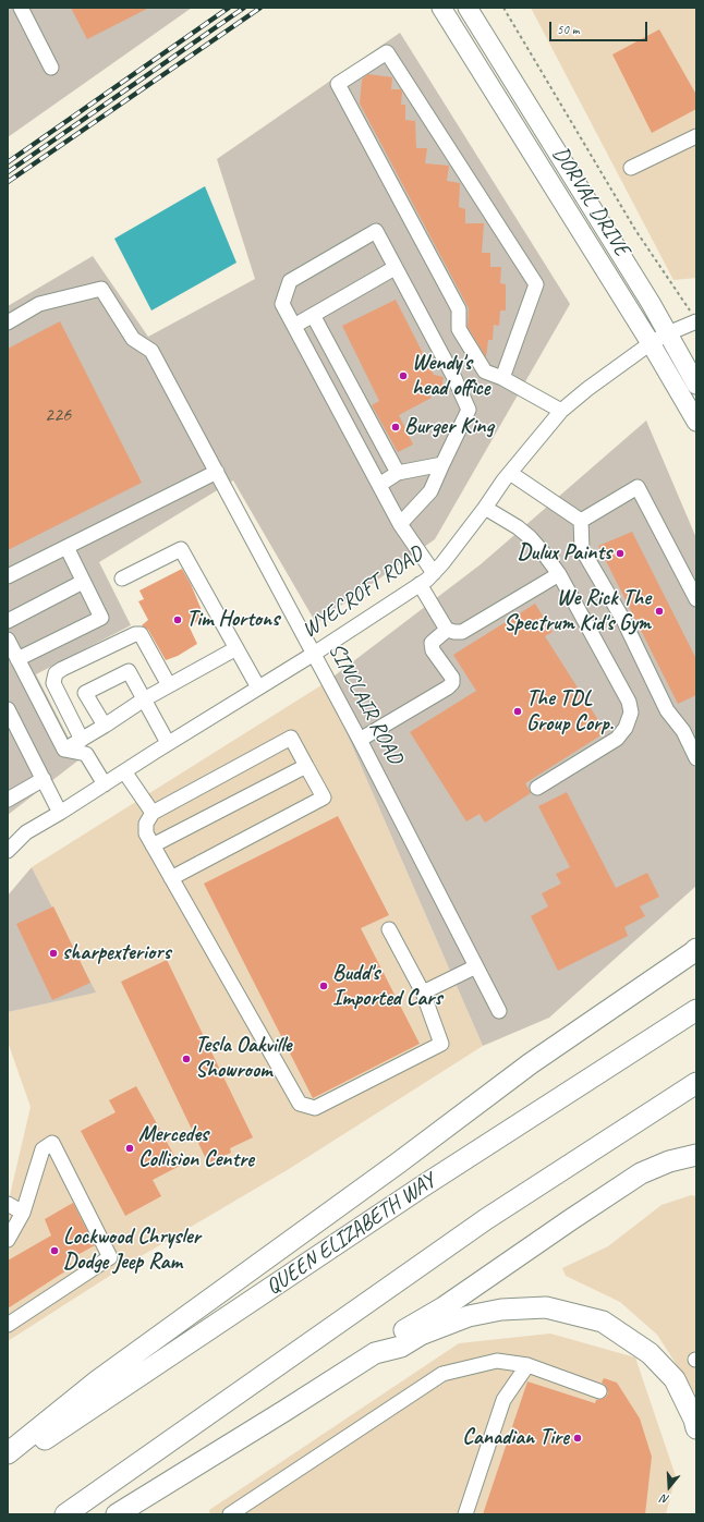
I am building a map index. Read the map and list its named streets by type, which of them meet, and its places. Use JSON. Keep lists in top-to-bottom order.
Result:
{
  "streets": {
    "highway": ["QUEEN ELIZABETH WAY"],
    "main road": ["DORVAL DRIVE"],
    "street": ["WYECROFT ROAD", "SINCLAIR ROAD"]
  },
  "crossings": [
    ["DORVAL DRIVE", "WYECROFT ROAD"],
    ["WYECROFT ROAD", "SINCLAIR ROAD"]
  ],
  "places": [
    "Wendy's head office",
    "Burger King",
    "Dulux Paints",
    "We Rick The Spectrum Kid's Gym",
    "Tim Hortons",
    "The TDL Group Corp.",
    "sharpexteriors",
    "Budd's Imported Cars",
    "Tesla Oakville Showroom",
    "Mercedes Collision Centre",
    "Lockwood Chrysler Dodge Jeep Ram",
    "Canadian Tire"
  ],
  "house_numbers": ["226"],
  "scale_bar": "50 m",
  "north": "bottom"
}
